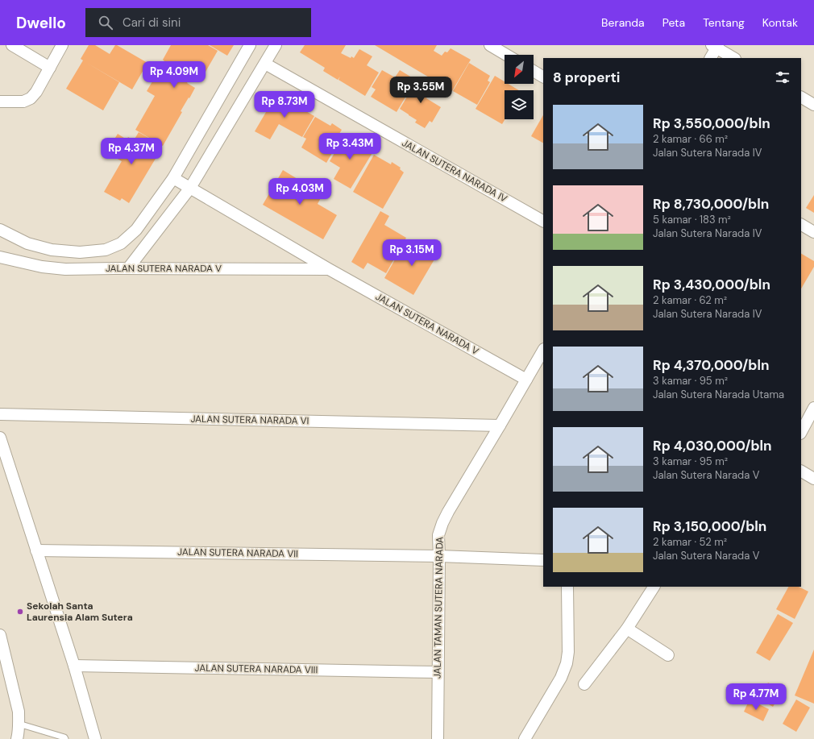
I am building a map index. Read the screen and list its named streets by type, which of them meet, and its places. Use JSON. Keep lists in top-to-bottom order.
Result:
{
  "streets": {
    "street": [
      "JALAN SUTERA NARADA IV",
      "JALAN SUTERA NARADA V",
      "JALAN SUTERA NARADA VI",
      "JALAN SUTERA NARADA VII",
      "JALAN TAMAN SUTERA NARADA",
      "JALAN SUTERA NARADA VIII"
    ]
  },
  "crossings": [
    ["JALAN SUTERA NARADA V", "JALAN TAMAN SUTERA NARADA"],
    ["JALAN SUTERA NARADA VI", "JALAN TAMAN SUTERA NARADA"],
    ["JALAN SUTERA NARADA VII", "JALAN TAMAN SUTERA NARADA"],
    ["JALAN TAMAN SUTERA NARADA", "JALAN SUTERA NARADA VIII"]
  ],
  "places": ["Sekolah Santa Laurensia Alam Sutera"],
  "north": "bottom left",
  "page": {
    "header": "Dwello",
    "search": "Cari di sini",
    "nav": [
      "Beranda",
      "Peta",
      "Tentang",
      "Kontak"
    ],
    "heading": "8 properti",
    "price": [
      "Rp 4.09M",
      "Rp 3.55M",
      "Rp 8.73M",
      "Rp 3.43M",
      "Rp 4.37M",
      "Rp 4.03M",
      "Rp 3.15M",
      "Rp 4.77M"
    ],
    "list": [
      {
        "name": "Rp 3,550,000/bln",
        "note": "2 kamar · 66 m² · Jalan Sutera Narada IV"
      },
      {
        "name": "Rp 8,730,000/bln",
        "note": "5 kamar · 183 m² · Jalan Sutera Narada IV"
      },
      {
        "name": "Rp 3,430,000/bln",
        "note": "2 kamar · 62 m² · Jalan Sutera Narada IV"
      },
      {
        "name": "Rp 4,370,000/bln",
        "note": "3 kamar · 95 m² · Jalan Sutera Narada Utama"
      },
      {
        "name": "Rp 4,030,000/bln",
        "note": "3 kamar · 95 m² · Jalan Sutera Narada V"
      },
      {
        "name": "Rp 3,150,000/bln",
        "note": "2 kamar · 52 m² · Jalan Sutera Narada V"
      }
    ]
  }
}
